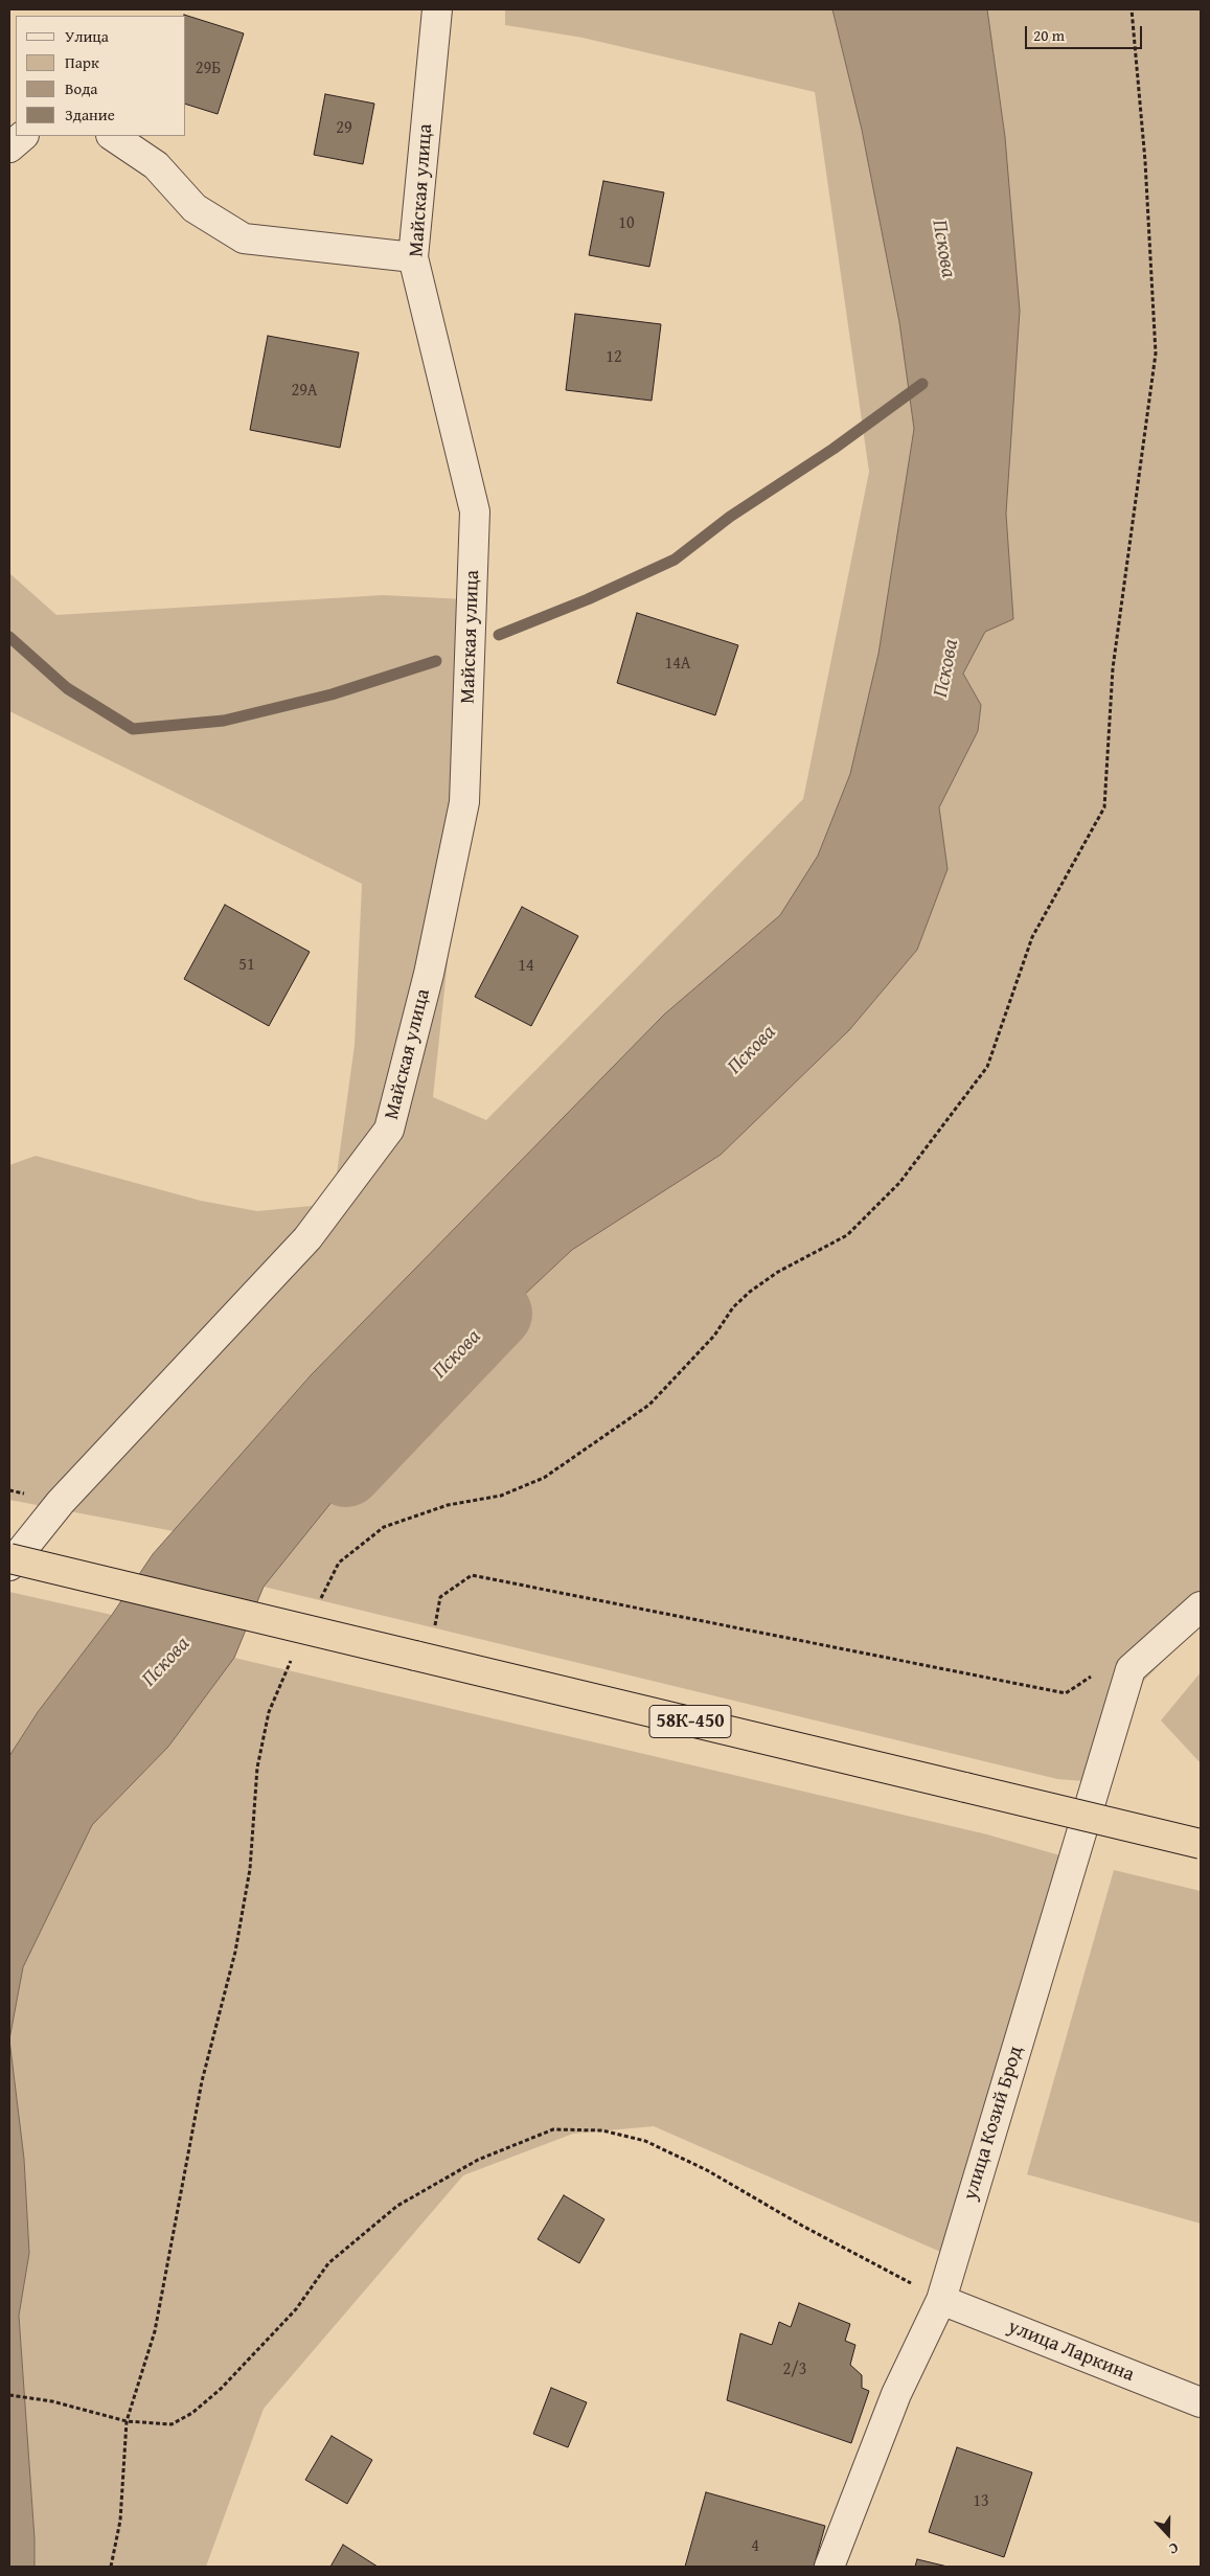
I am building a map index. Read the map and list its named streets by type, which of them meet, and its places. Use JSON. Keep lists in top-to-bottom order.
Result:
{
  "streets": {
    "highway": ["58К-450"],
    "street": ["Майская улица", "улица Козий Брод", "улица Ларкина"]
  },
  "crossings": [
    ["улица Козий Брод", "улица Ларкина"]
  ],
  "water": ["Пскова"],
  "house_numbers": [
    "29Б",
    "29",
    "10",
    "12",
    "29А",
    "14А",
    "51",
    "14",
    "2/3",
    "13",
    "4"
  ],
  "legend": [
    "Улица",
    "Парк",
    "Вода",
    "Здание"
  ],
  "scale_bar": "20 m",
  "north": "bottom"
}
